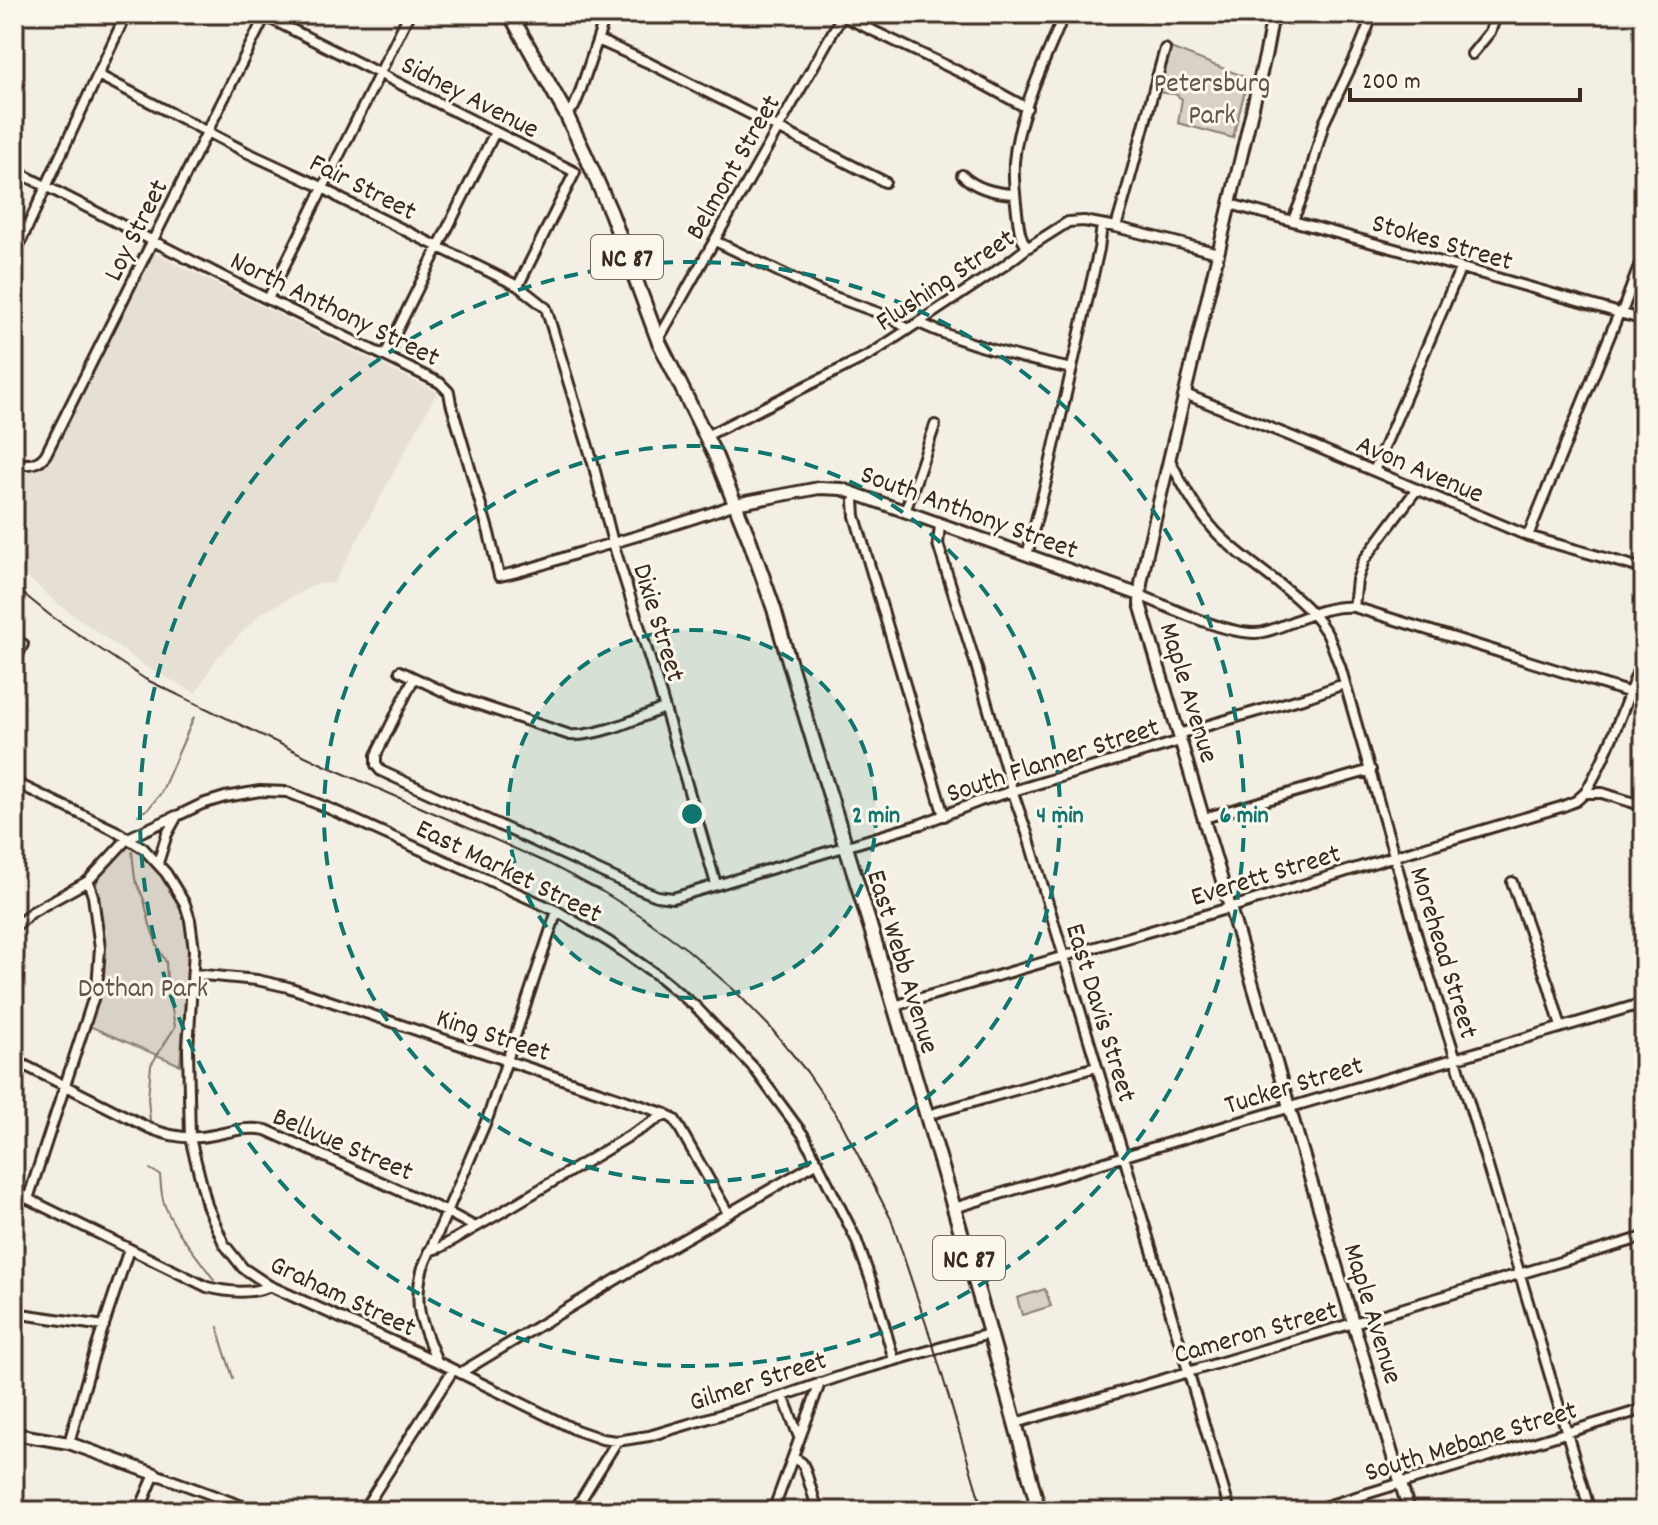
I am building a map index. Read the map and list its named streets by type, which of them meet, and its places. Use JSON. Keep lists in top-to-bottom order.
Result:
{
  "streets": {
    "highway": ["NC 87", "East Webb Avenue"],
    "main road": ["South Anthony Street", "Maple Avenue"],
    "street": [
      "Sidney Avenue",
      "Belmont Street",
      "Fair Street",
      "Loy Street",
      "Stokes Street",
      "Flushing Street",
      "North Anthony Street",
      "Avon Avenue",
      "Dixie Street",
      "South Flanner Street",
      "East Market Street",
      "Everett Street",
      "Morehead Street",
      "East Davis Street",
      "King Street",
      "Tucker Street",
      "Bellvue Street",
      "Graham Street",
      "Cameron Street",
      "Gilmer Street",
      "South Mebane Street"
    ]
  },
  "crossings": [
    ["Sidney Avenue", "Loy Street"],
    ["Belmont Street", "East Webb Avenue"],
    ["Fair Street", "Loy Street"],
    ["Fair Street", "Dixie Street"],
    ["Loy Street", "North Anthony Street"],
    ["Stokes Street", "Maple Avenue"],
    ["Flushing Street", "Maple Avenue"],
    ["Flushing Street", "East Webb Avenue"],
    ["North Anthony Street", "South Anthony Street"],
    ["North Anthony Street", "Dixie Street"],
    ["North Anthony Street", "East Webb Avenue"],
    ["Avon Avenue", "Maple Avenue"],
    ["South Anthony Street", "Maple Avenue"],
    ["South Anthony Street", "East Webb Avenue"],
    ["South Anthony Street", "East Davis Street"],
    ["Dixie Street", "South Flanner Street"],
    ["Maple Avenue", "South Flanner Street"],
    ["Maple Avenue", "Everett Street"],
    ["Maple Avenue", "Morehead Street"],
    ["Maple Avenue", "Tucker Street"],
    ["Maple Avenue", "Cameron Street"],
    ["Maple Avenue", "South Mebane Street"],
    ["South Flanner Street", "Morehead Street"],
    ["South Flanner Street", "East Webb Avenue"],
    ["South Flanner Street", "East Davis Street"],
    ["East Market Street", "Graham Street"],
    ["East Market Street", "Gilmer Street"],
    ["Everett Street", "Morehead Street"],
    ["Everett Street", "East Webb Avenue"],
    ["Everett Street", "East Davis Street"],
    ["Morehead Street", "Tucker Street"],
    ["Morehead Street", "Cameron Street"],
    ["Morehead Street", "South Mebane Street"],
    ["East Webb Avenue", "Tucker Street"],
    ["East Webb Avenue", "Cameron Street"],
    ["East Webb Avenue", "Gilmer Street"],
    ["East Davis Street", "Tucker Street"],
    ["East Davis Street", "Cameron Street"],
    ["King Street", "Graham Street"],
    ["Bellvue Street", "Graham Street"],
    ["Graham Street", "Gilmer Street"]
  ],
  "parks": ["Petersburg Park", "Dothan Park"],
  "scale_bar": "200 m",
  "rings": ["2 min", "4 min", "6 min"]
}
